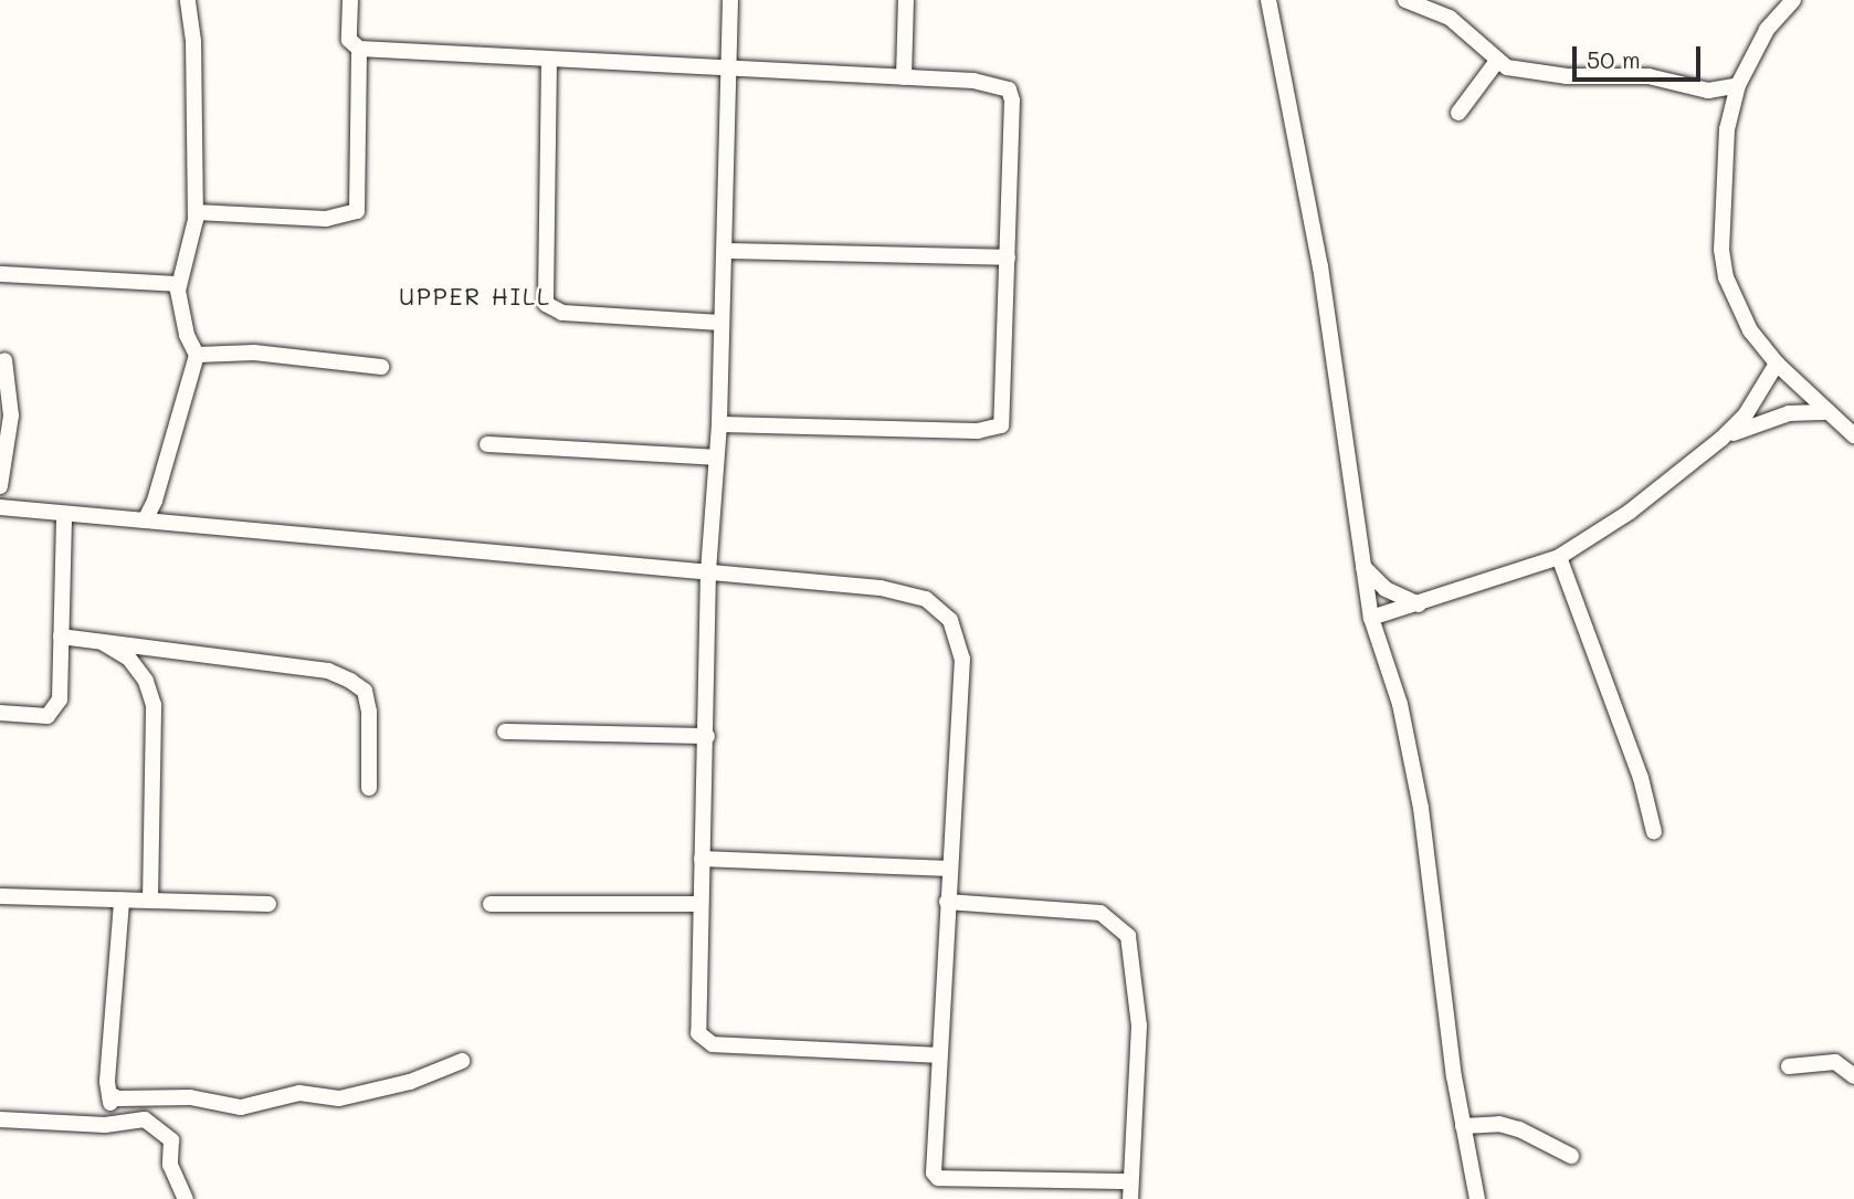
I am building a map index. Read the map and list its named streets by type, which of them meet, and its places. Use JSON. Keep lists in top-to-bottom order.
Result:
{
  "districts": ["UPPER HILL"],
  "scale_bar": "50 m"
}
